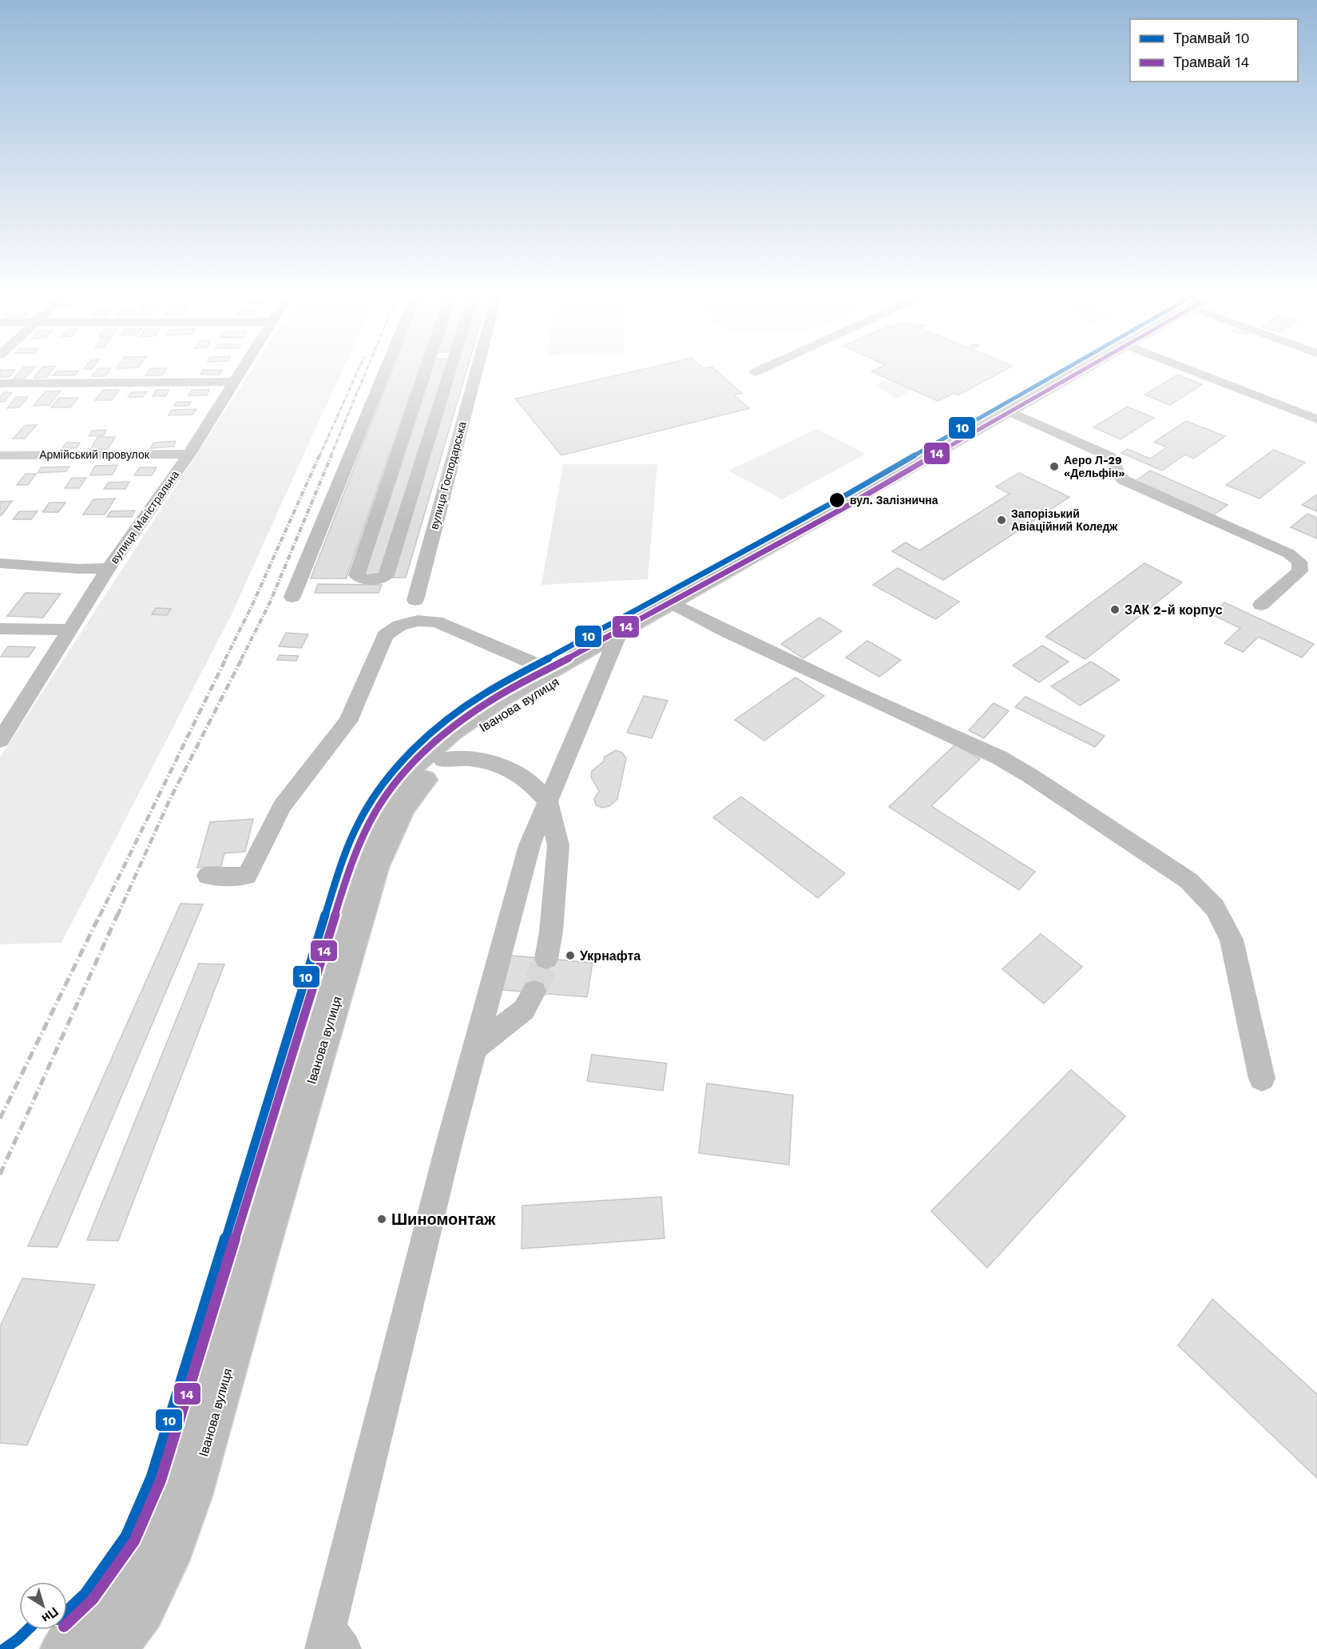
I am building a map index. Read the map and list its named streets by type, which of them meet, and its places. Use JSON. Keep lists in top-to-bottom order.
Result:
{
  "streets": {
    "main road": ["Іванова вулиця"],
    "street": ["Армійський провулок", "вулиця Господарська", "вулиця Магістральна"]
  },
  "crossings": [
    ["Армійський провулок", "вулиця Магістральна"]
  ],
  "places": [
    "Аеро Л-29 «Дельфін»",
    "вул. Залізнична",
    "Запорізький Авіаційний Коледж",
    "ЗАК 2-й корпус",
    "Укрнафта",
    "Шиномонтаж"
  ],
  "lines": ["tram line 10", "tram line 14"],
  "legend": ["Трамвай 10", "Трамвай 14"],
  "north": "bottom right"
}
